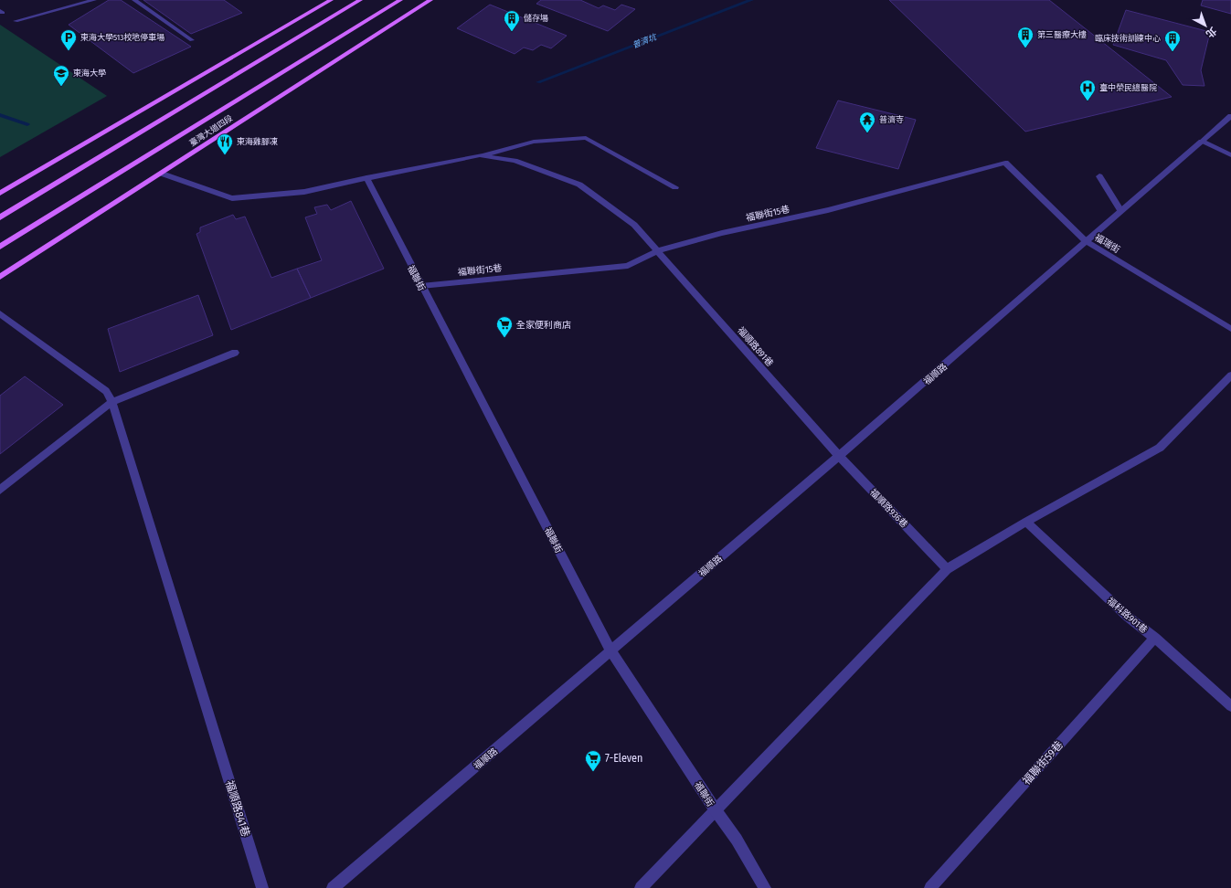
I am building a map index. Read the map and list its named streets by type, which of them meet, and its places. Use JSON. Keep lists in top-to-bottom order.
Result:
{
  "streets": {
    "main road": ["臺灣大道四段"],
    "street": [
      "福聯街15巷",
      "福瑞街",
      "福聯街",
      "福順路891巷",
      "福順路",
      "福順路936巷",
      "福科路901巷",
      "福聯街59巷",
      "福順路841巷"
    ]
  },
  "crossings": [
    ["福聯街15巷", "福瑞街"],
    ["福聯街15巷", "福聯街"],
    ["福聯街15巷", "福順路891巷"],
    ["福聯街15巷", "福順路"],
    ["福瑞街", "福順路"],
    ["福聯街", "福順路"],
    ["福順路891巷", "福順路"],
    ["福順路891巷", "福順路936巷"],
    ["福順路", "福順路936巷"],
    ["福科路901巷", "福聯街59巷"]
  ],
  "water": ["普濟坑"],
  "places": {
    "building": ["儲存場", "第三醫療大樓", "臨床技術訓練中心"],
    "parking": ["東海大學513校地停車場"],
    "school or university": ["東海大學"],
    "hospital": ["臺中榮民總醫院"],
    "temple": ["普濟寺"],
    "restaurant": ["東海雞腳凍"],
    "supermarket": ["全家便利商店", "7-Eleven"]
  },
  "north": "bottom right"
}
